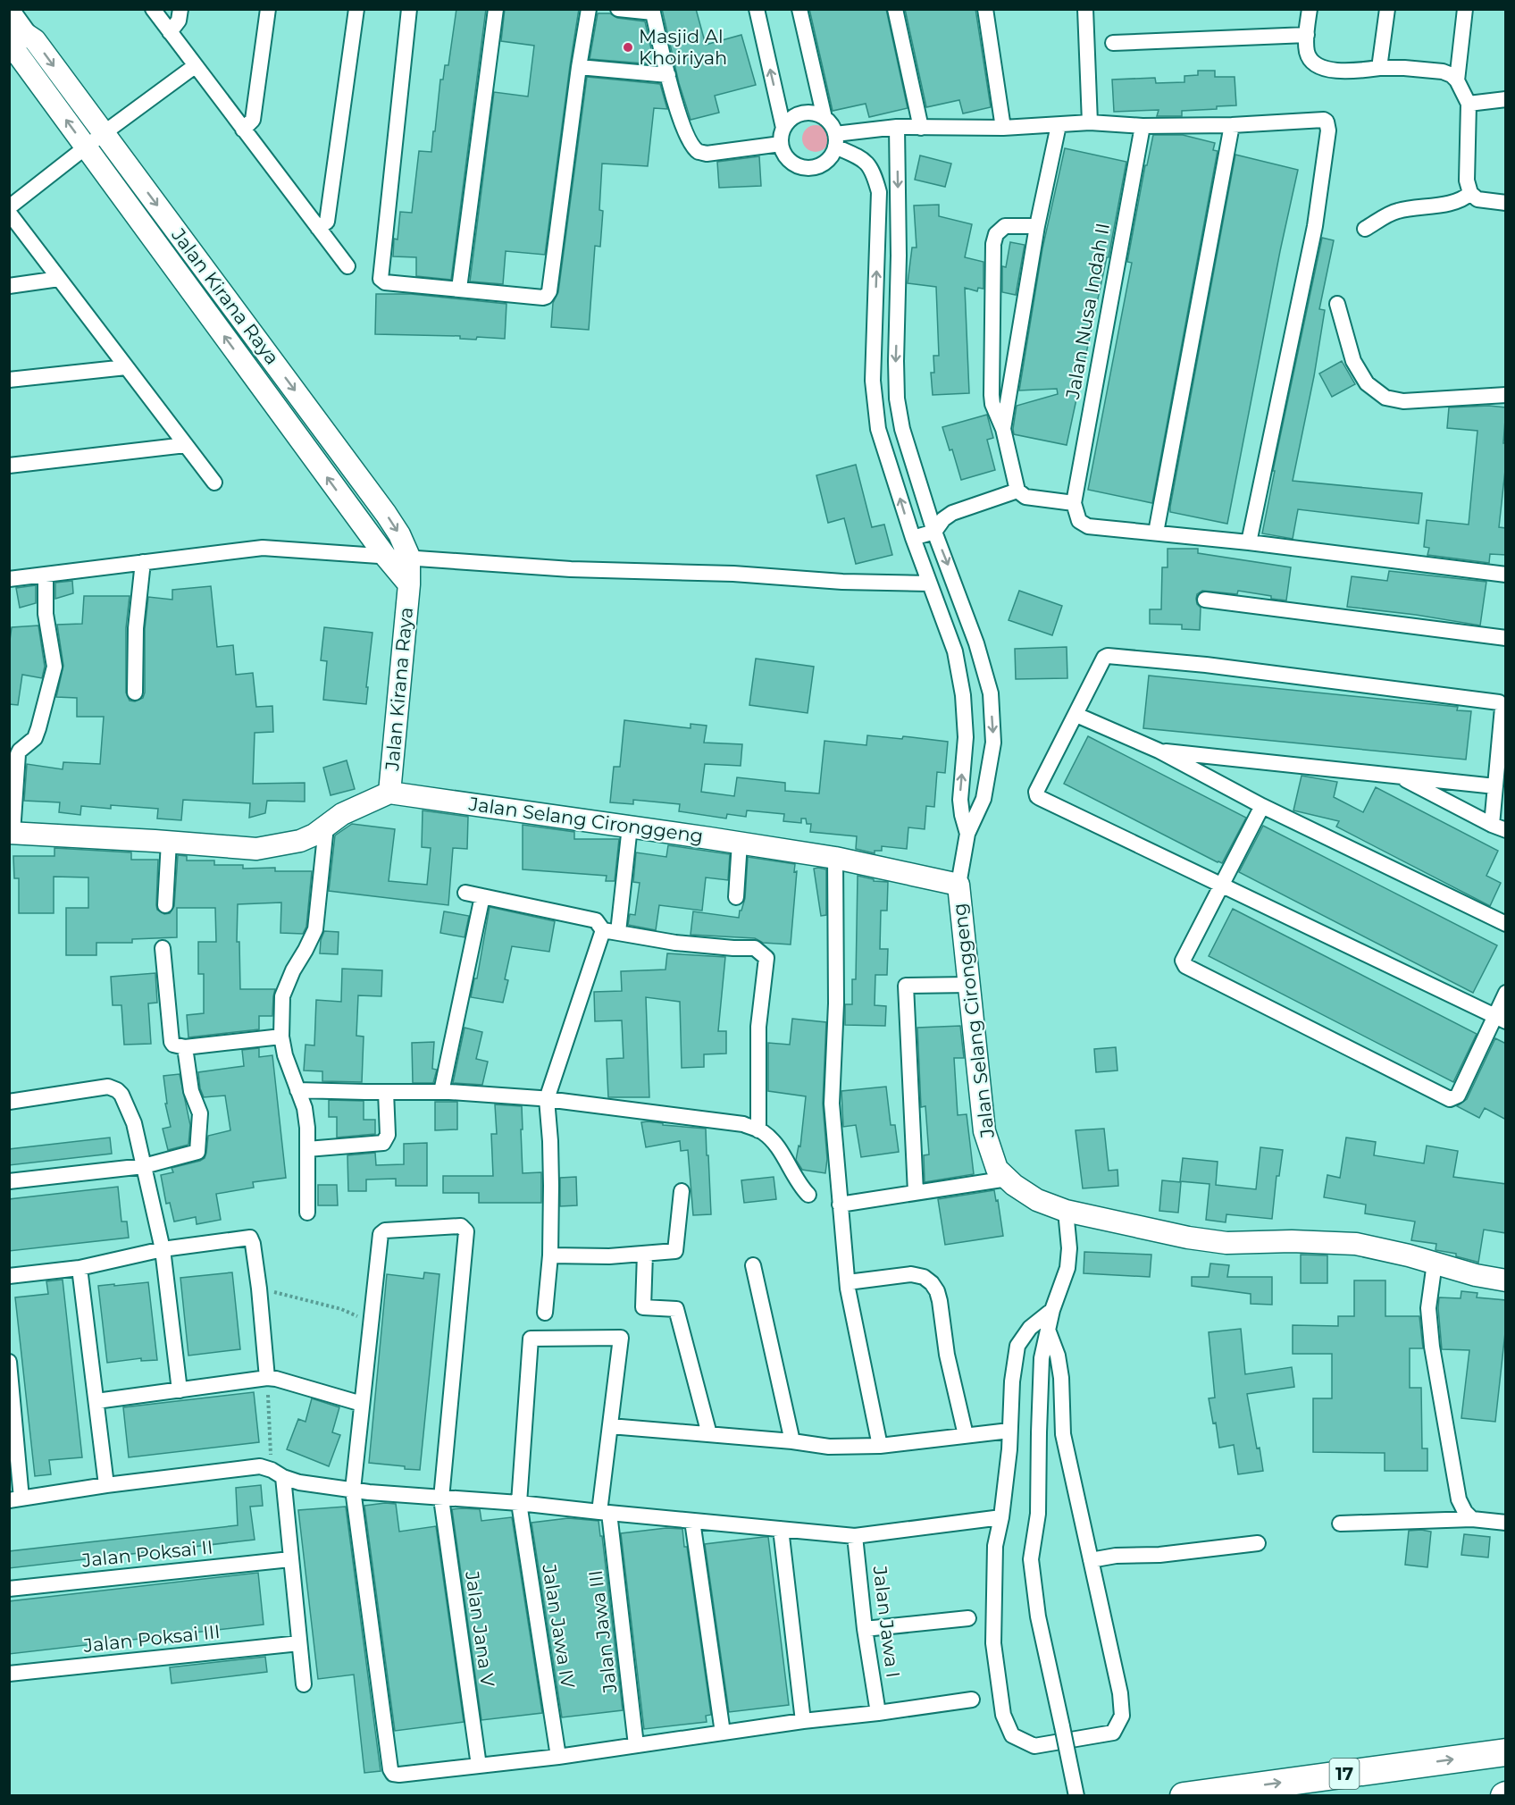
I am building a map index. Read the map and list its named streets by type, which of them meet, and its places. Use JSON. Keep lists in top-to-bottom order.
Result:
{
  "streets": {
    "highway": ["17"],
    "street": [
      "Jalan Kirana Raya",
      "Jalan Nusa Indah II",
      "Jalan Selang Cironggeng",
      "Jalan Poksai II",
      "Jalan Jawa I",
      "Jalan Jawa IV",
      "Jalan Jana V",
      "Jalan Jawa III",
      "Jalan Poksai III"
    ]
  },
  "crossings": [
    ["Jalan Kirana Raya", "Jalan Selang Cironggeng"],
    ["Jalan Jawa IV", "Jalan Jawa III"]
  ],
  "places": ["Masjid Al Khoiriyah"]
}
